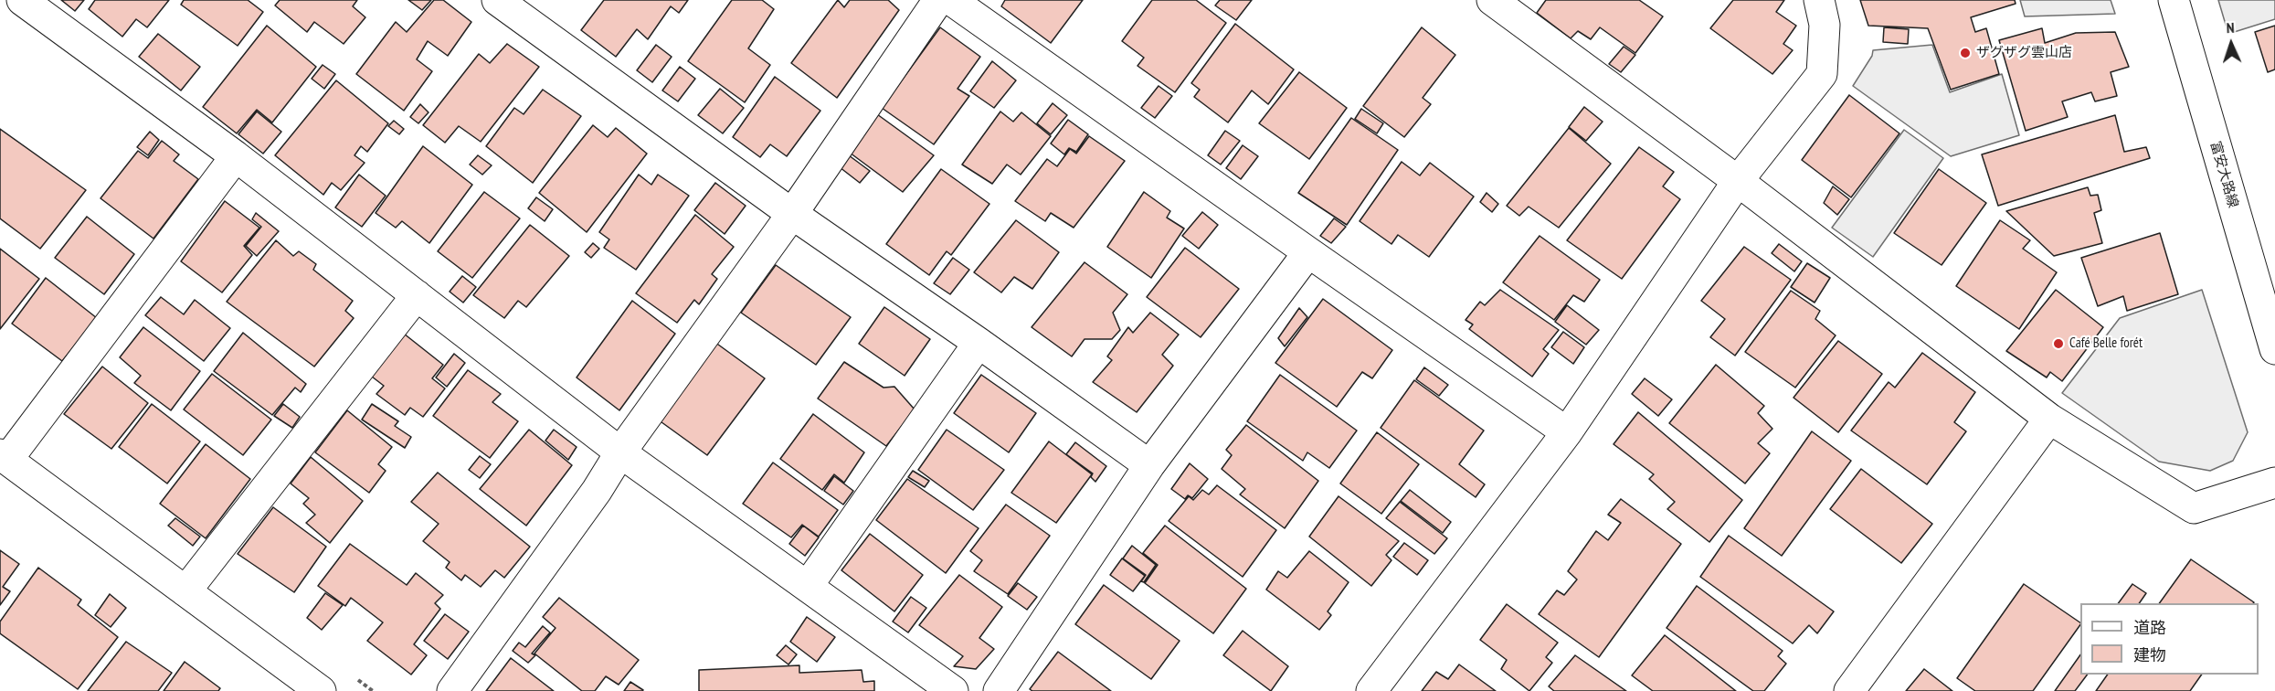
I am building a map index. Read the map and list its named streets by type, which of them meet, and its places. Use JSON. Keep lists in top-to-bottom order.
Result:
{
  "streets": {
    "street": ["富安大路線"]
  },
  "places": ["ザグザグ雲山店", "Café Belle forét"],
  "legend": ["道路", "建物"],
  "north": "top"
}
